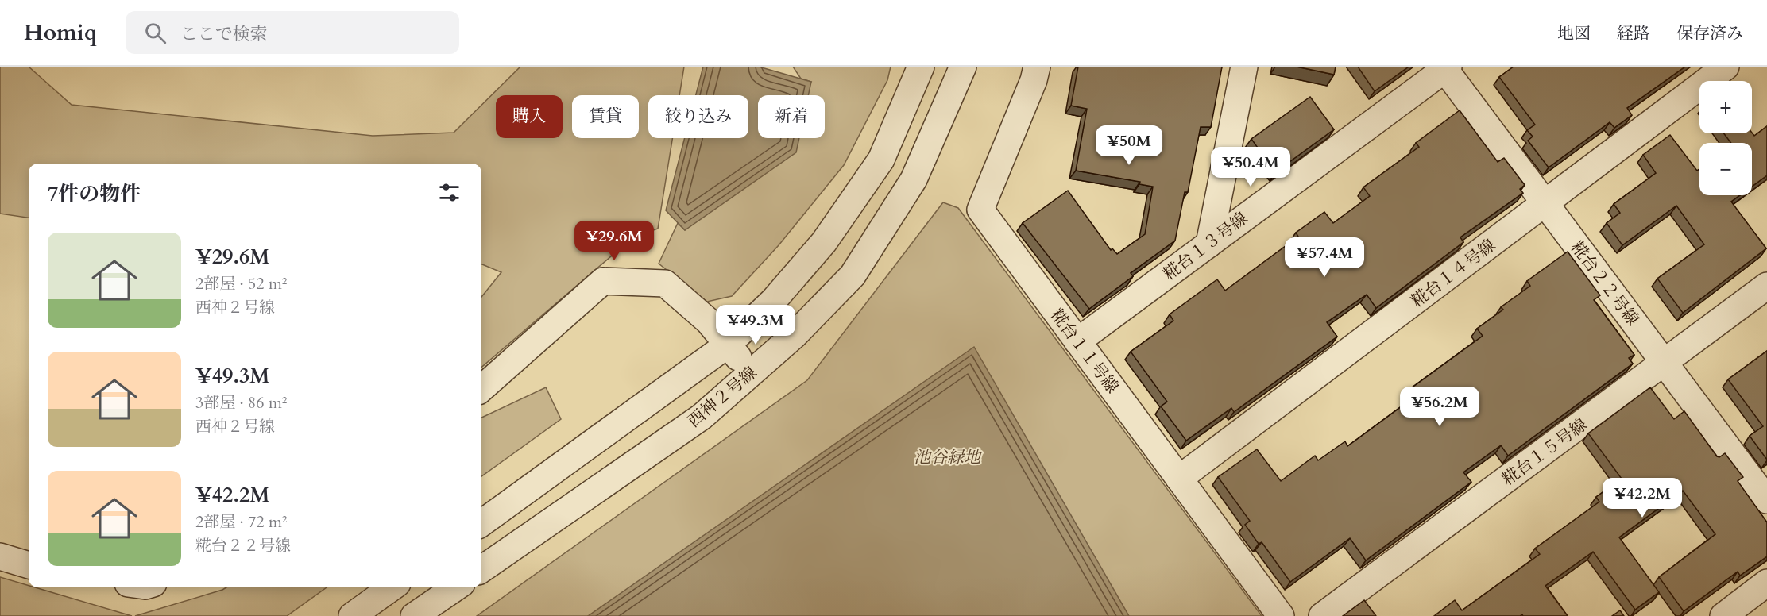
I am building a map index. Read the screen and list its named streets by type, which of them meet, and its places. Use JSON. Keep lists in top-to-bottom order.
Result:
{
  "streets": {
    "street": [
      "糀台１３号線",
      "糀台１４号線",
      "糀台２２号線",
      "糀台１１号線",
      "西神２号線",
      "糀台１５号線"
    ]
  },
  "crossings": [
    ["糀台１３号線", "糀台２２号線"],
    ["糀台１３号線", "糀台１１号線"],
    ["糀台１４号線", "糀台２２号線"],
    ["糀台１４号線", "糀台１１号線"],
    ["糀台２２号線", "糀台１５号線"]
  ],
  "parks": ["池谷緑地"],
  "page": {
    "header": "Homiq",
    "search": "ここで検索",
    "nav": ["地図", "経路", "保存済み"],
    "map_buttons": ["+", "−"],
    "chip": [
      "購入",
      "賃貸",
      "絞り込み",
      "新着"
    ],
    "price": [
      "¥50M",
      "¥50.4M",
      "¥29.6M",
      "¥57.4M",
      "¥49.3M",
      "¥56.2M",
      "¥42.2M"
    ],
    "heading": "7件の物件",
    "list": [
      {
        "name": "¥29.6M",
        "note": "2部屋 · 52 m² · 西神２号線"
      },
      {
        "name": "¥49.3M",
        "note": "3部屋 · 86 m² · 西神２号線"
      },
      {
        "name": "¥42.2M",
        "note": "2部屋 · 72 m² · 糀台２２号線"
      }
    ]
  }
}
